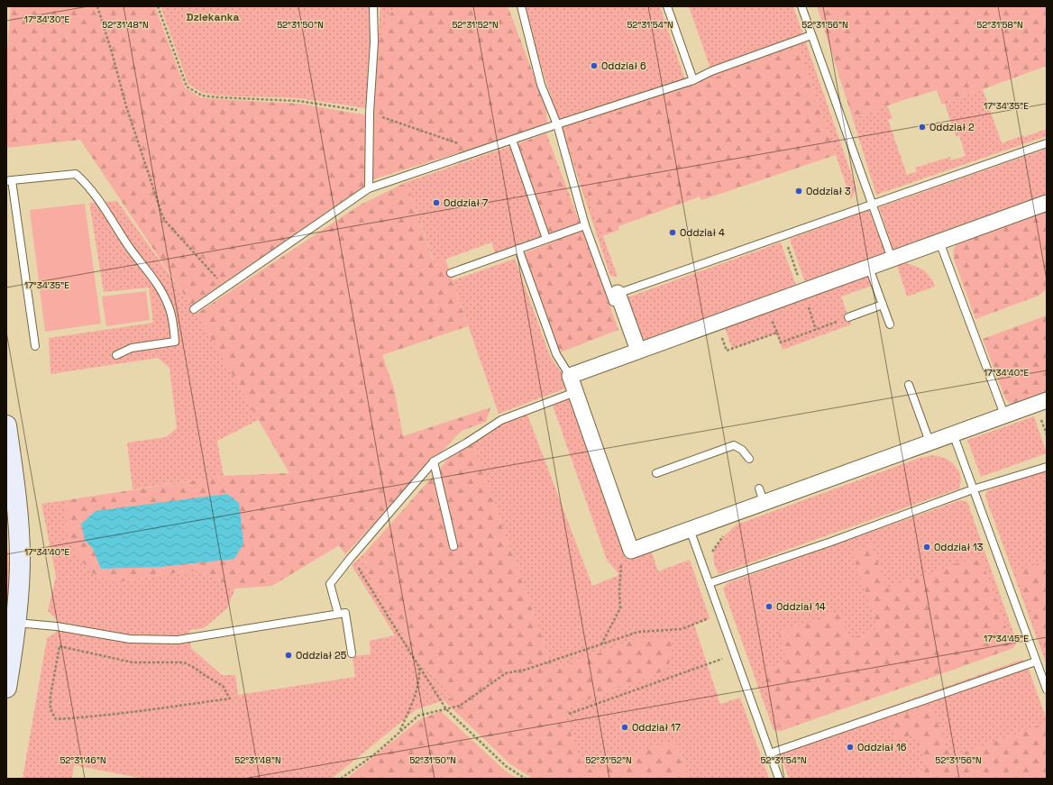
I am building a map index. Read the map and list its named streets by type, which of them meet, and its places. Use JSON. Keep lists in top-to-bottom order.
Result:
{
  "districts": ["Dziekanka"],
  "places": [
    "Oddział 6",
    "Oddział 2",
    "Oddział 3",
    "Oddział 7",
    "Oddział 4",
    "Oddział 13",
    "Oddział 14",
    "Oddział 25",
    "Oddział 17",
    "Oddział 16"
  ],
  "coordinates": [
    "17°34'30\"E",
    "52°31'56\"N",
    "52°31'58\"N",
    "52°31'48\"N",
    "52°31'50\"N",
    "52°31'52\"N",
    "52°31'54\"N",
    "17°34'35\"E",
    "17°34'40\"E",
    "17°34'45\"E",
    "52°31'46\"N"
  ]
}
